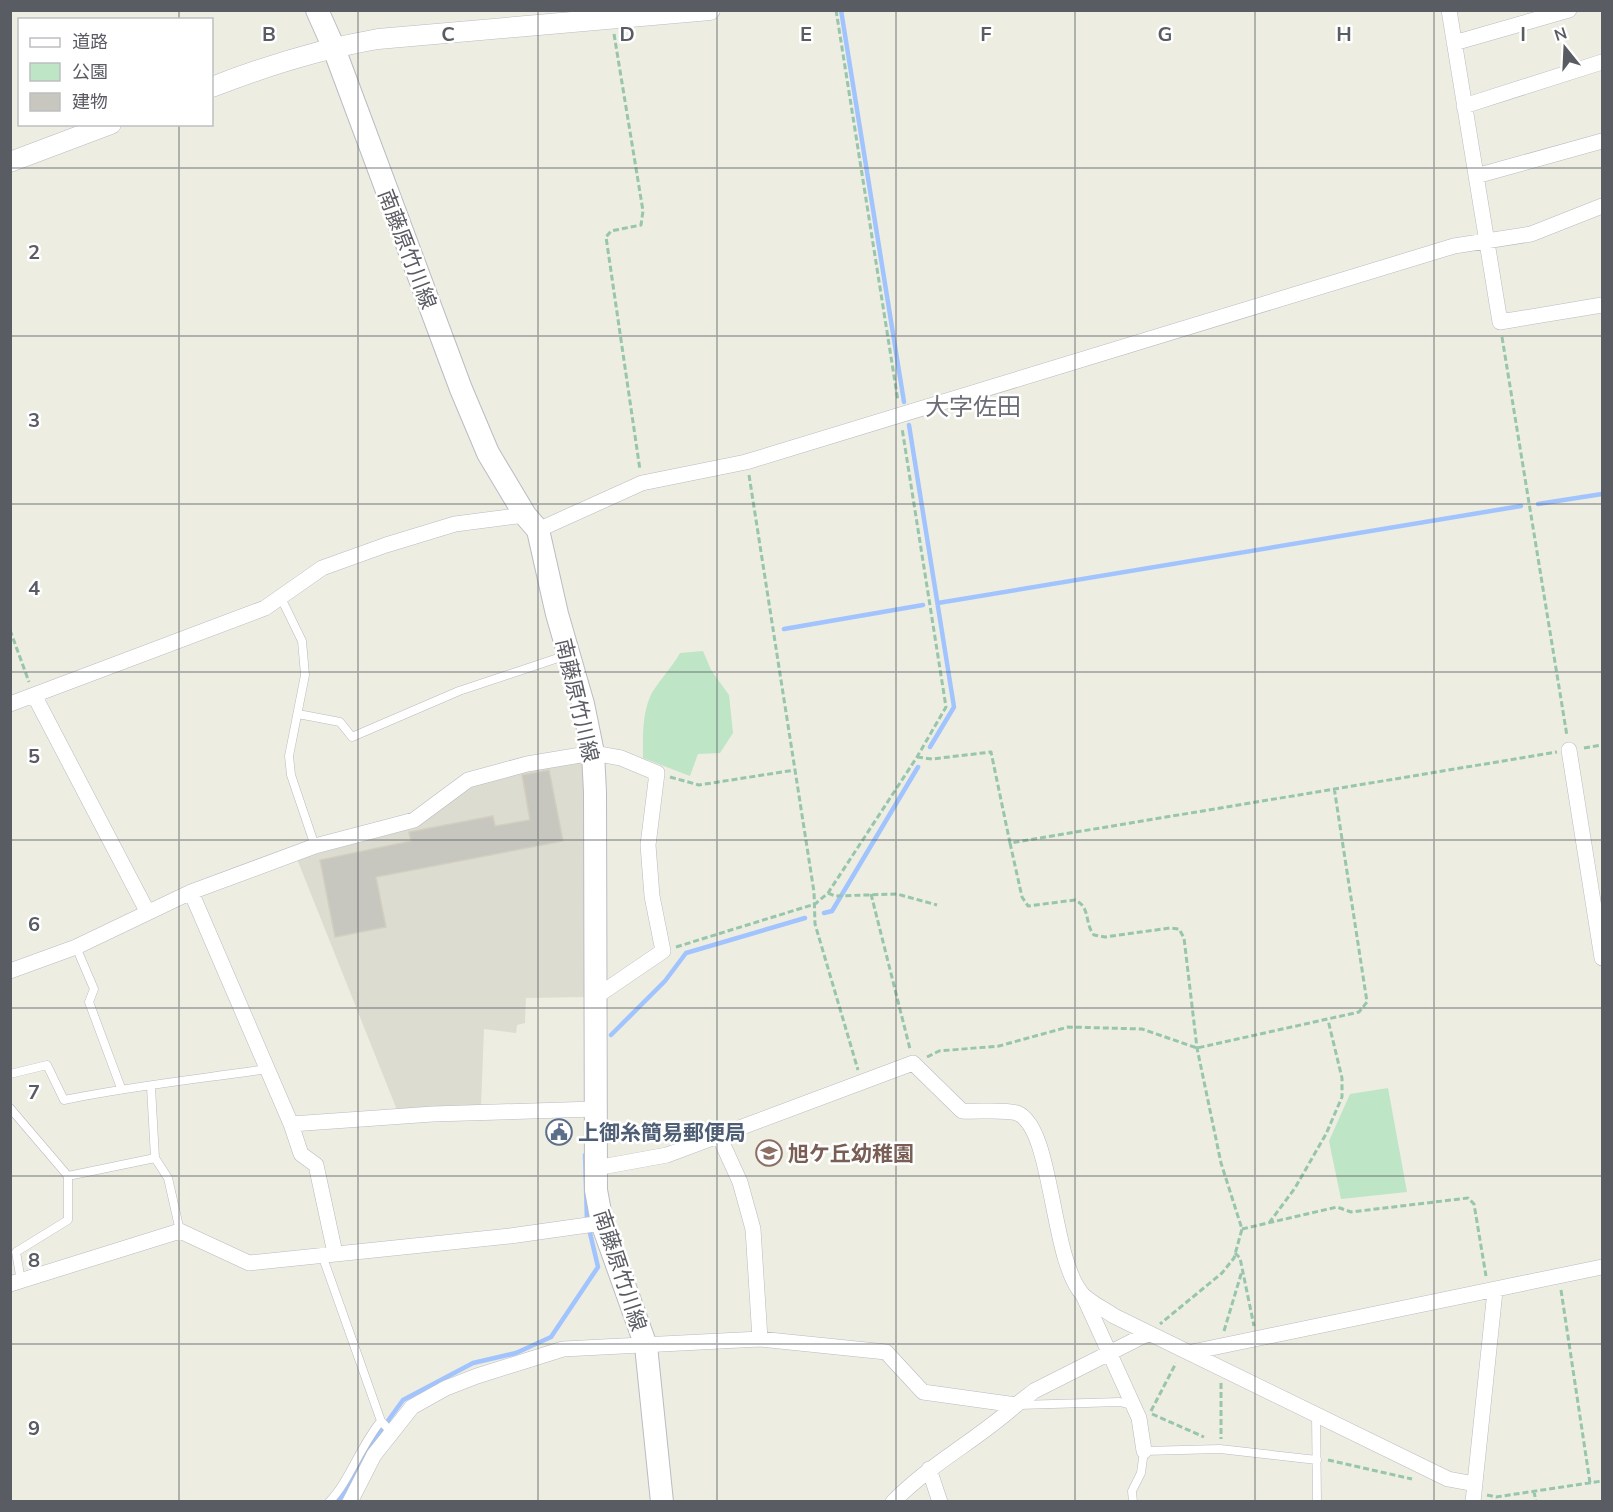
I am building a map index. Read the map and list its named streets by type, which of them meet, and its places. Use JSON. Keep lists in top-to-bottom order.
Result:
{
  "streets": {
    "main road": ["南藤原竹川線"]
  },
  "districts": ["大字佐田"],
  "places": {
    "public building": ["上御糸簡易郵便局"],
    "school or university": ["旭ケ丘幼稚園"]
  },
  "legend": ["道路", "公園", "建物"],
  "north": "top",
  "grid": {
    "columns": [
      "B",
      "C",
      "D",
      "E",
      "F",
      "G",
      "H",
      "I"
    ],
    "rows": [
      "2",
      "3",
      "4",
      "5",
      "6",
      "7",
      "8",
      "9"
    ]
  }
}
